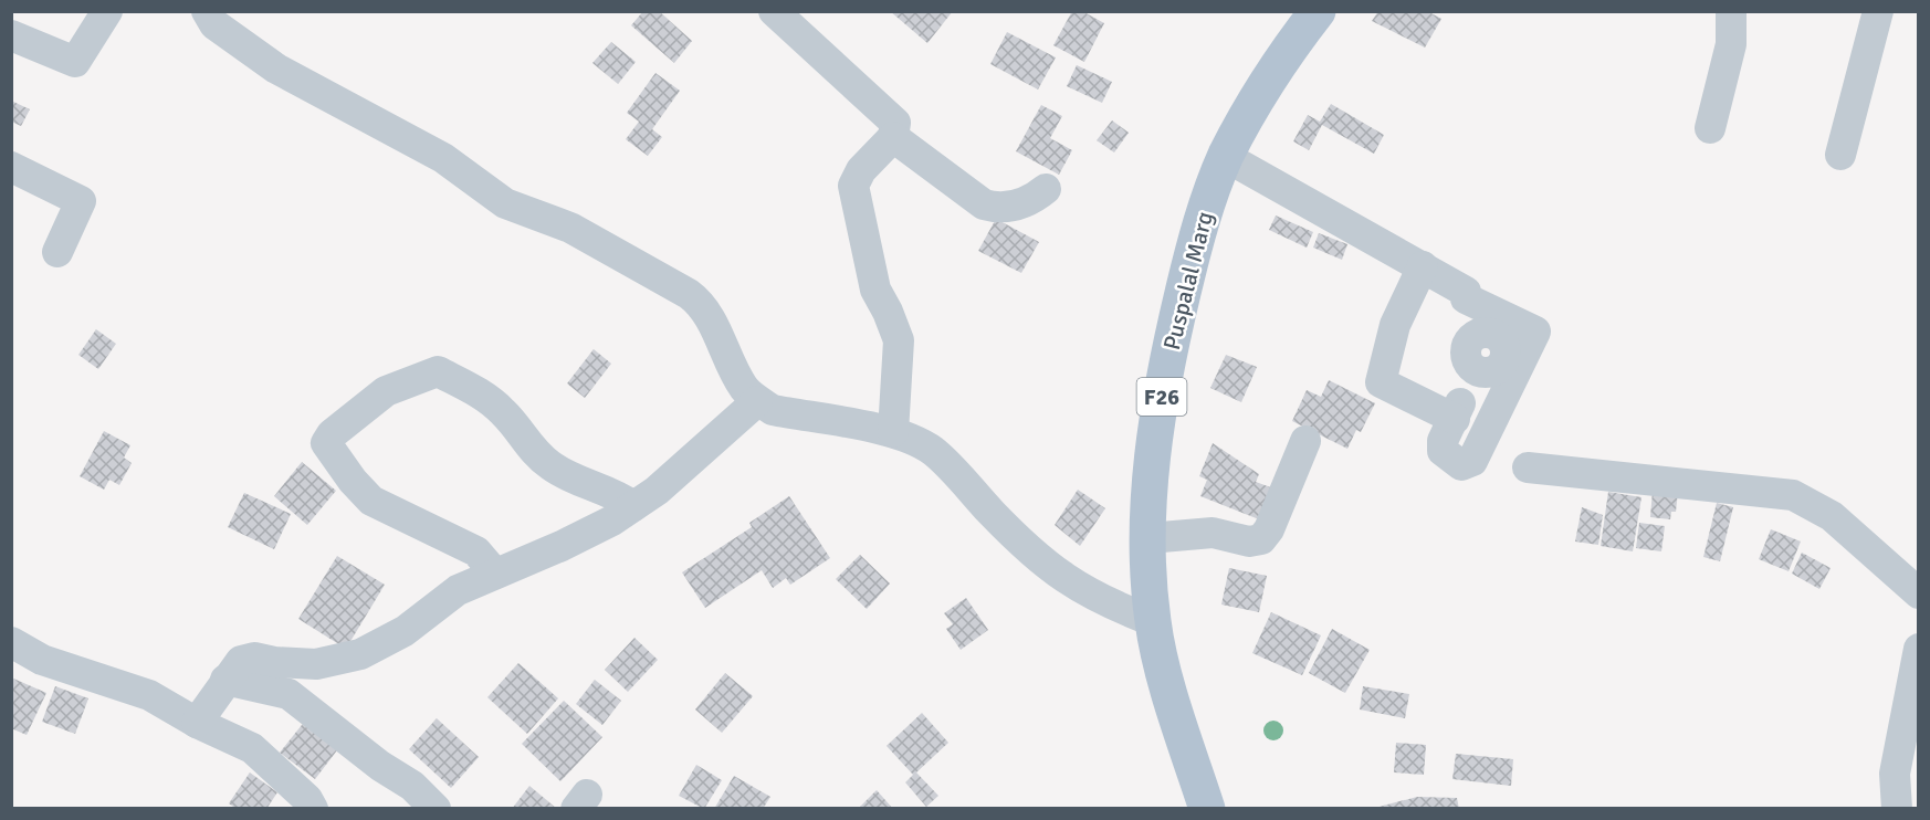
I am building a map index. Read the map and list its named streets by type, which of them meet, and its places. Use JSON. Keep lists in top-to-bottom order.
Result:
{
  "streets": {
    "main road": ["Puspalal Marg", "F26"]
  }
}
